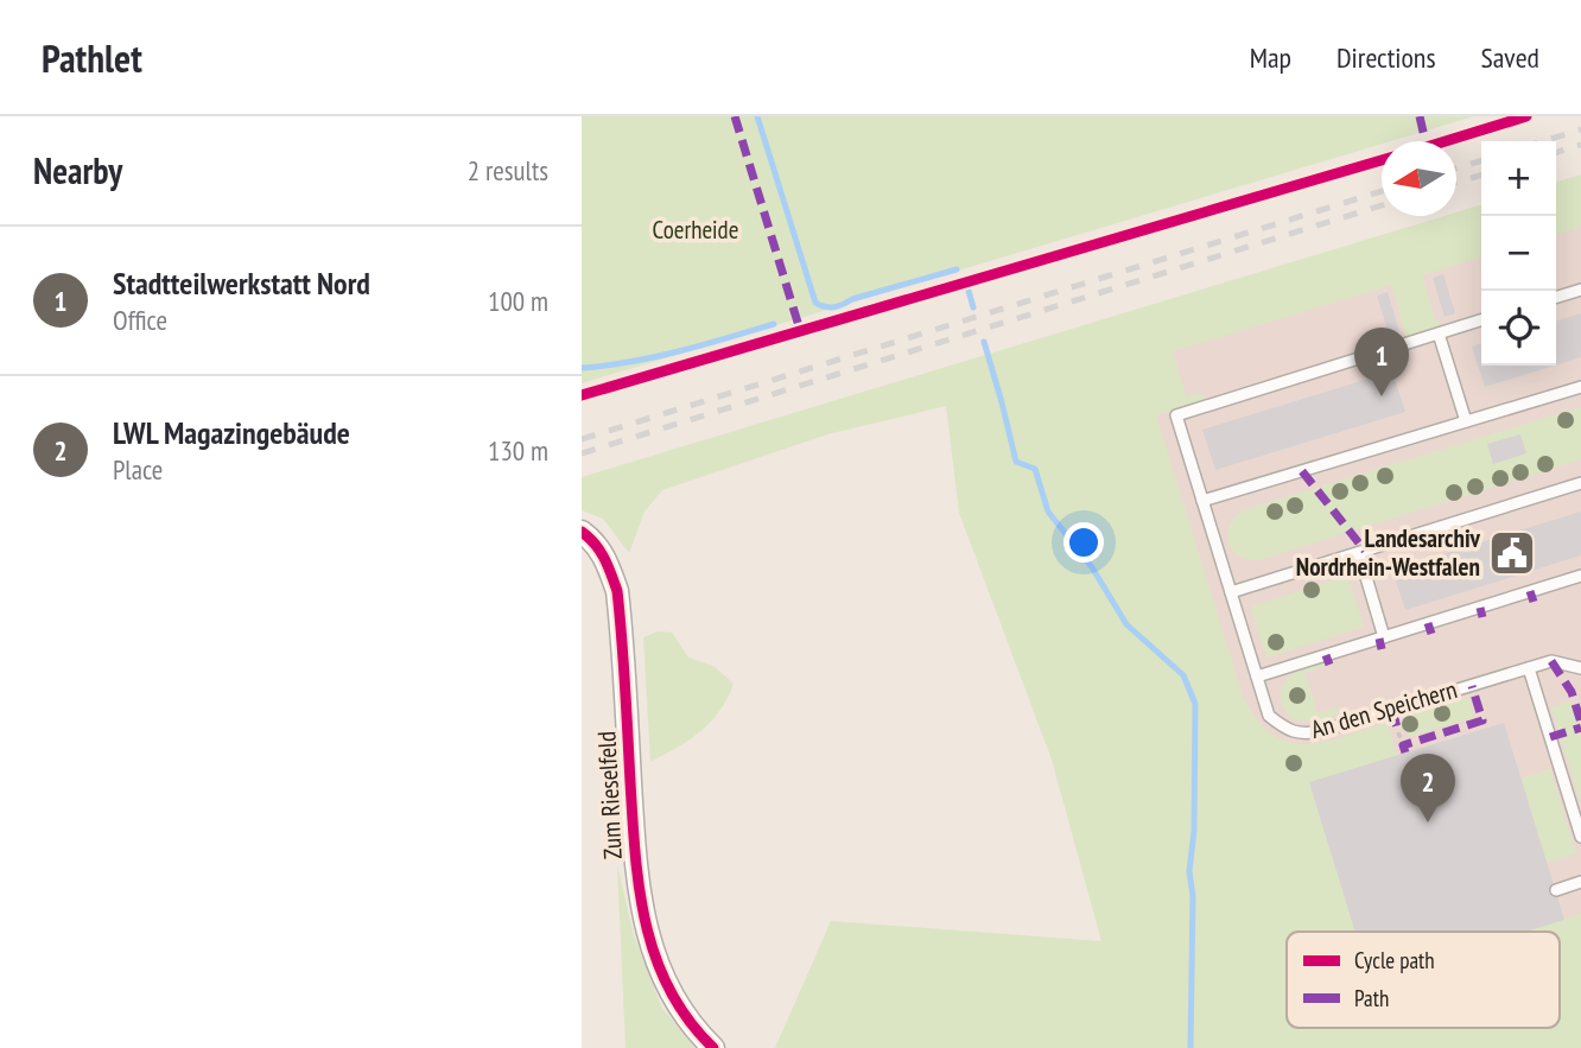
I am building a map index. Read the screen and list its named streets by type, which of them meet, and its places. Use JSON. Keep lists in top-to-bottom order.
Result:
{
  "streets": {
    "street": ["Zum Rieselfeld"],
    "lane": ["An den Speichern"]
  },
  "parks": ["Coerheide"],
  "places": {
    "public building": ["Landesarchiv Nordrhein-Westfalen"]
  },
  "legend": ["Cycle path", "Path"],
  "north": "left",
  "page": {
    "header": "Pathlet",
    "nav": ["Map", "Directions", "Saved"],
    "heading": ["Nearby", "2 results"],
    "map_buttons": ["+", "−"],
    "list": [
      {
        "mark": "1",
        "name": "Stadtteilwerkstatt Nord",
        "note": "Office",
        "value": "100 m"
      },
      {
        "mark": "2",
        "name": "LWL Magazingebäude",
        "note": "Place",
        "value": "130 m"
      }
    ],
    "pins": ["1", "2"]
  }
}
